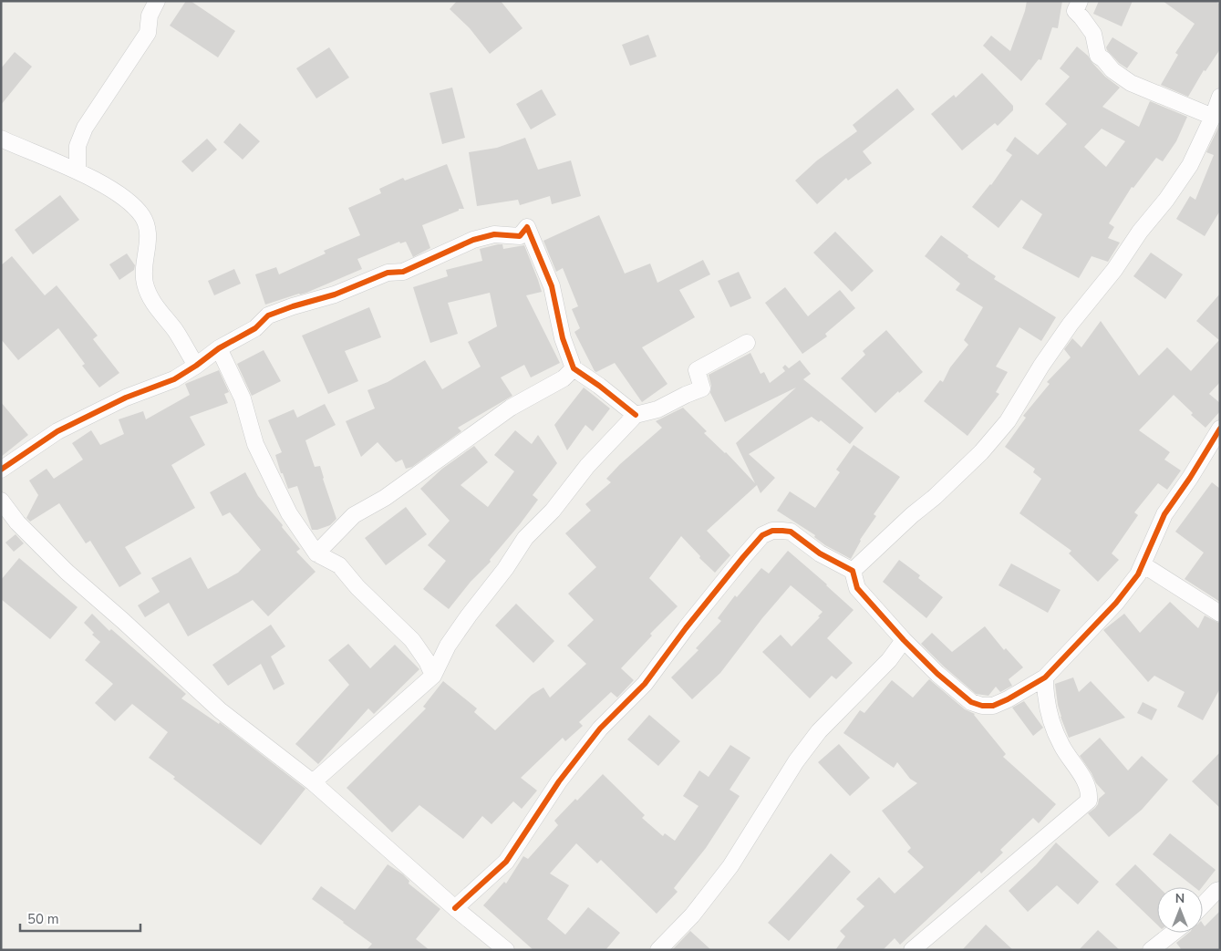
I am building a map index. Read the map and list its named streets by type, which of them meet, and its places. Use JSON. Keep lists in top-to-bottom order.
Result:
{
  "scale_bar": "50 m",
  "north": "top"
}
